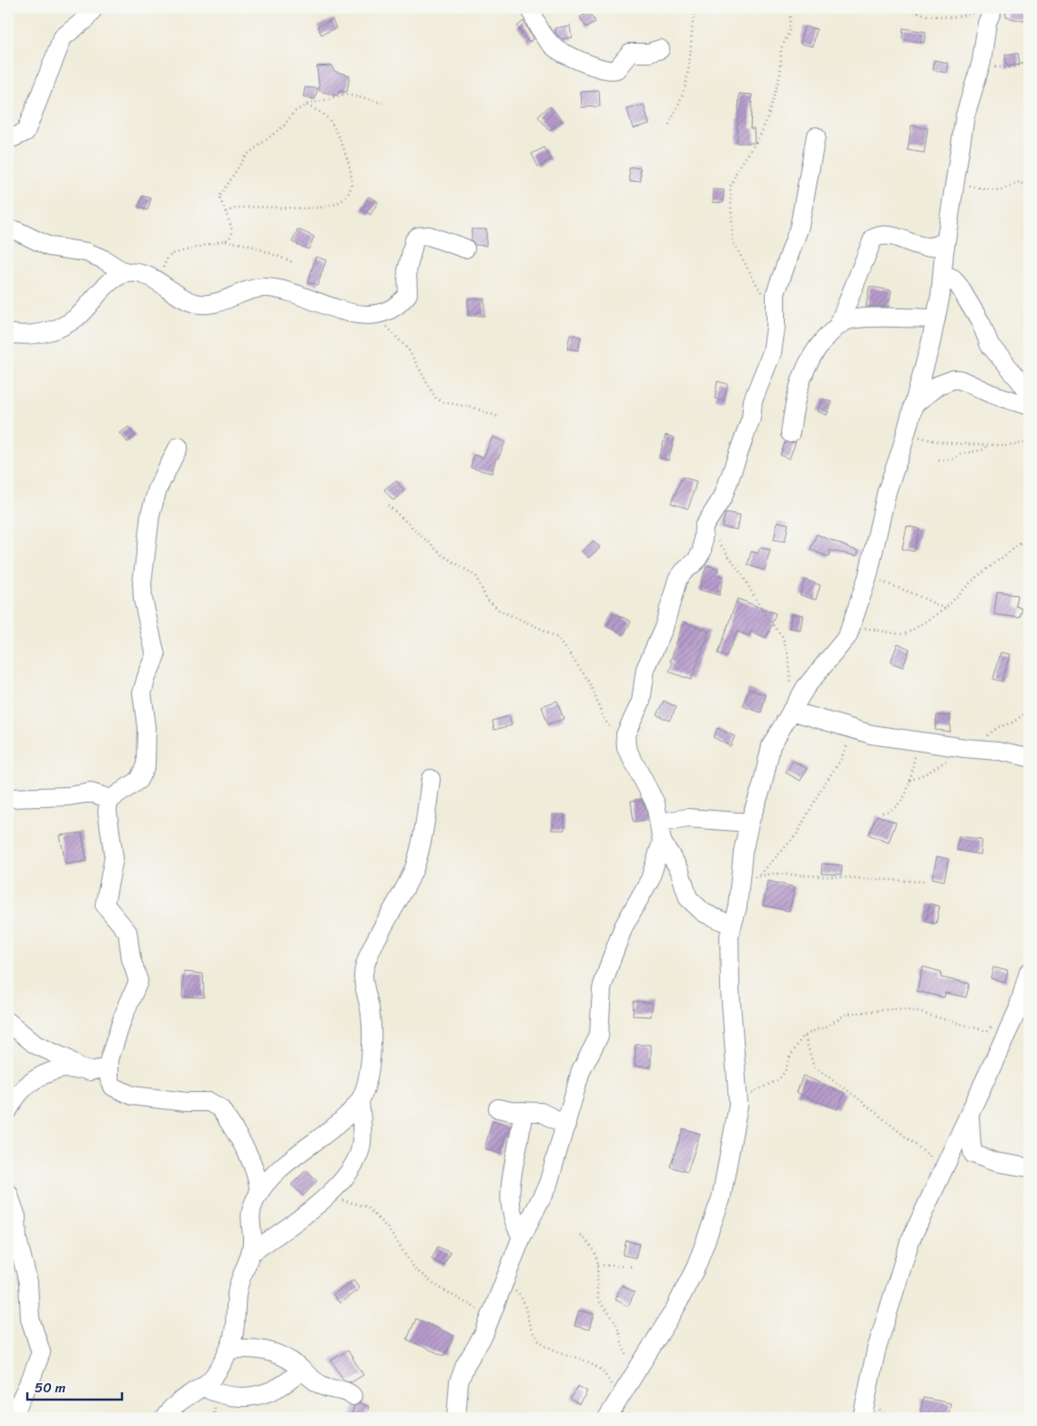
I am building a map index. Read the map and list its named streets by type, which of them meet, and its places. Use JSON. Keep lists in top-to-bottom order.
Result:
{
  "scale_bar": "50 m"
}
